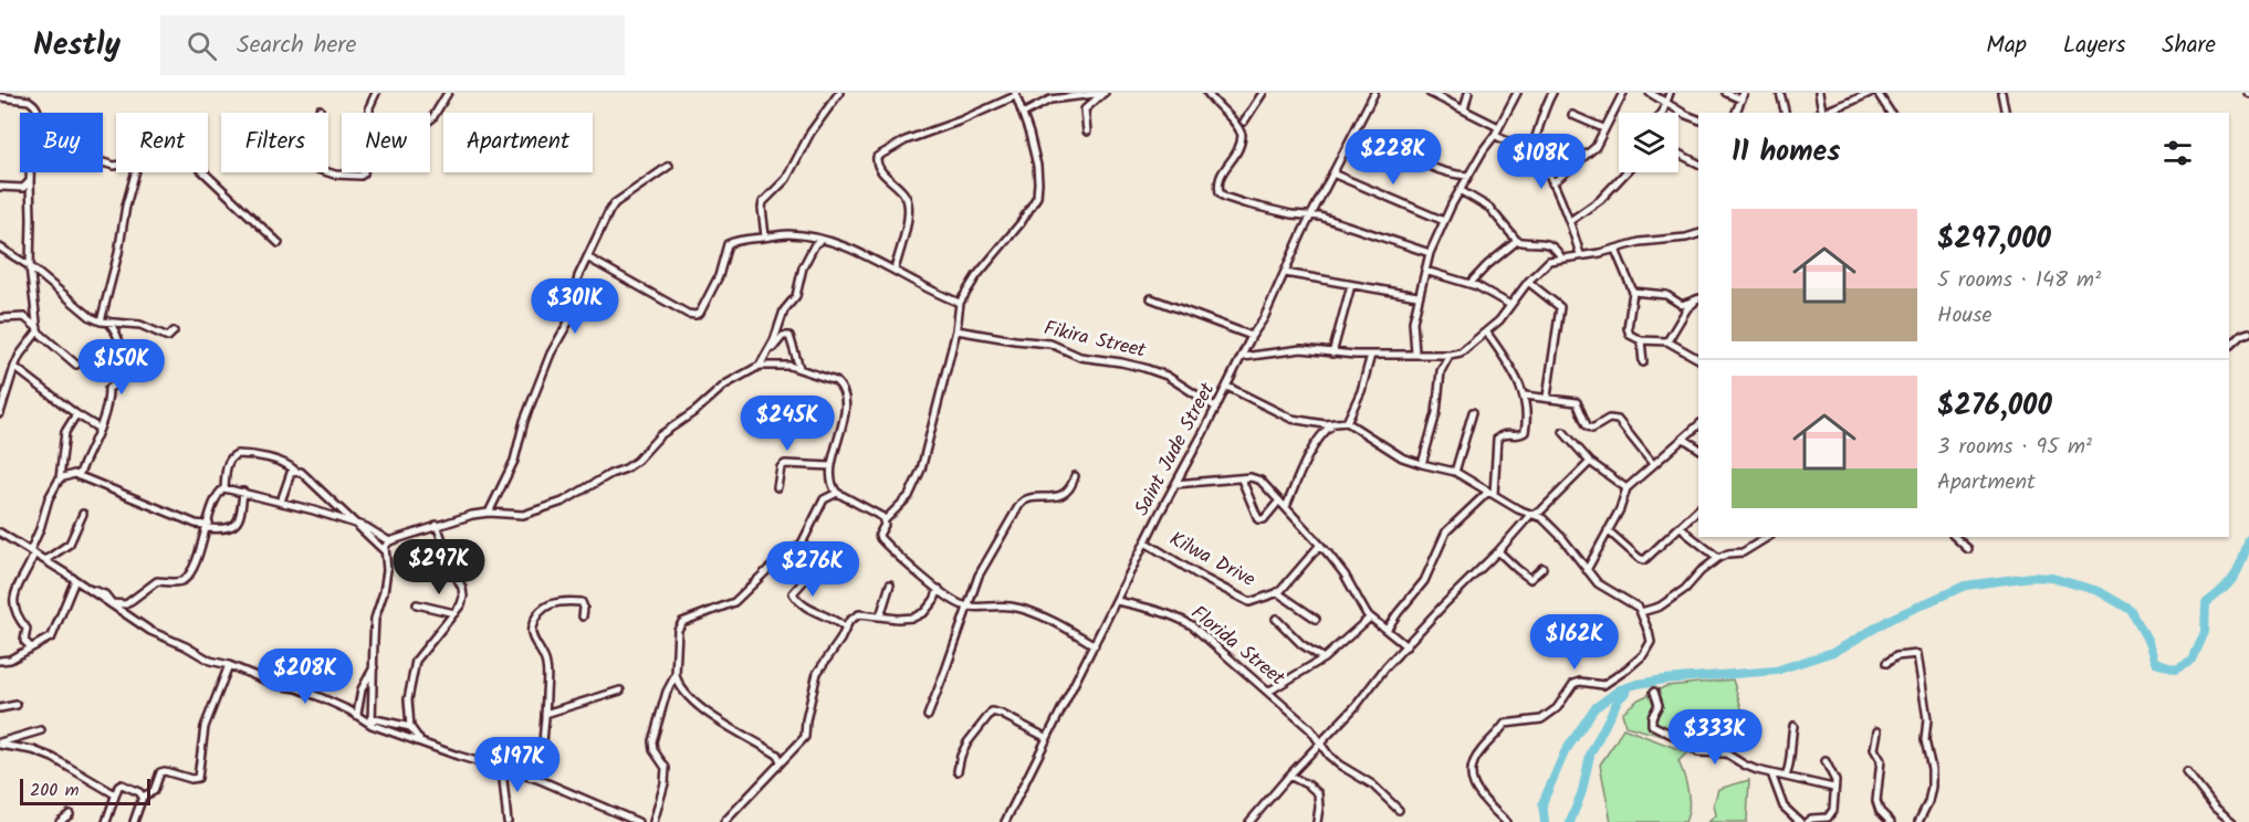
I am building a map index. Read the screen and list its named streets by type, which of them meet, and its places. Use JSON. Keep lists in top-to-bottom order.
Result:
{
  "streets": {
    "street": [
      "Fikira Street",
      "Saint Jude Street",
      "Kilwa Drive",
      "Florida Street"
    ]
  },
  "crossings": [
    ["Fikira Street", "Saint Jude Street"],
    ["Saint Jude Street", "Kilwa Drive"],
    ["Saint Jude Street", "Florida Street"]
  ],
  "scale_bar": "200 m",
  "page": {
    "header": "Nestly",
    "search": "Search here",
    "nav": ["Map", "Layers", "Share"],
    "chip": [
      "Buy",
      "Rent",
      "Filters",
      "New",
      "Apartment"
    ],
    "heading": "11 homes",
    "price": [
      "$228K",
      "$108K",
      "$301K",
      "$150K",
      "$245K",
      "$297K",
      "$276K",
      "$162K",
      "$208K",
      "$333K",
      "$197K"
    ],
    "list": [
      {
        "name": "$297,000",
        "note": "5 rooms · 148 m² · House"
      },
      {
        "name": "$276,000",
        "note": "3 rooms · 95 m² · Apartment"
      }
    ],
    "scale": "200 m"
  }
}
